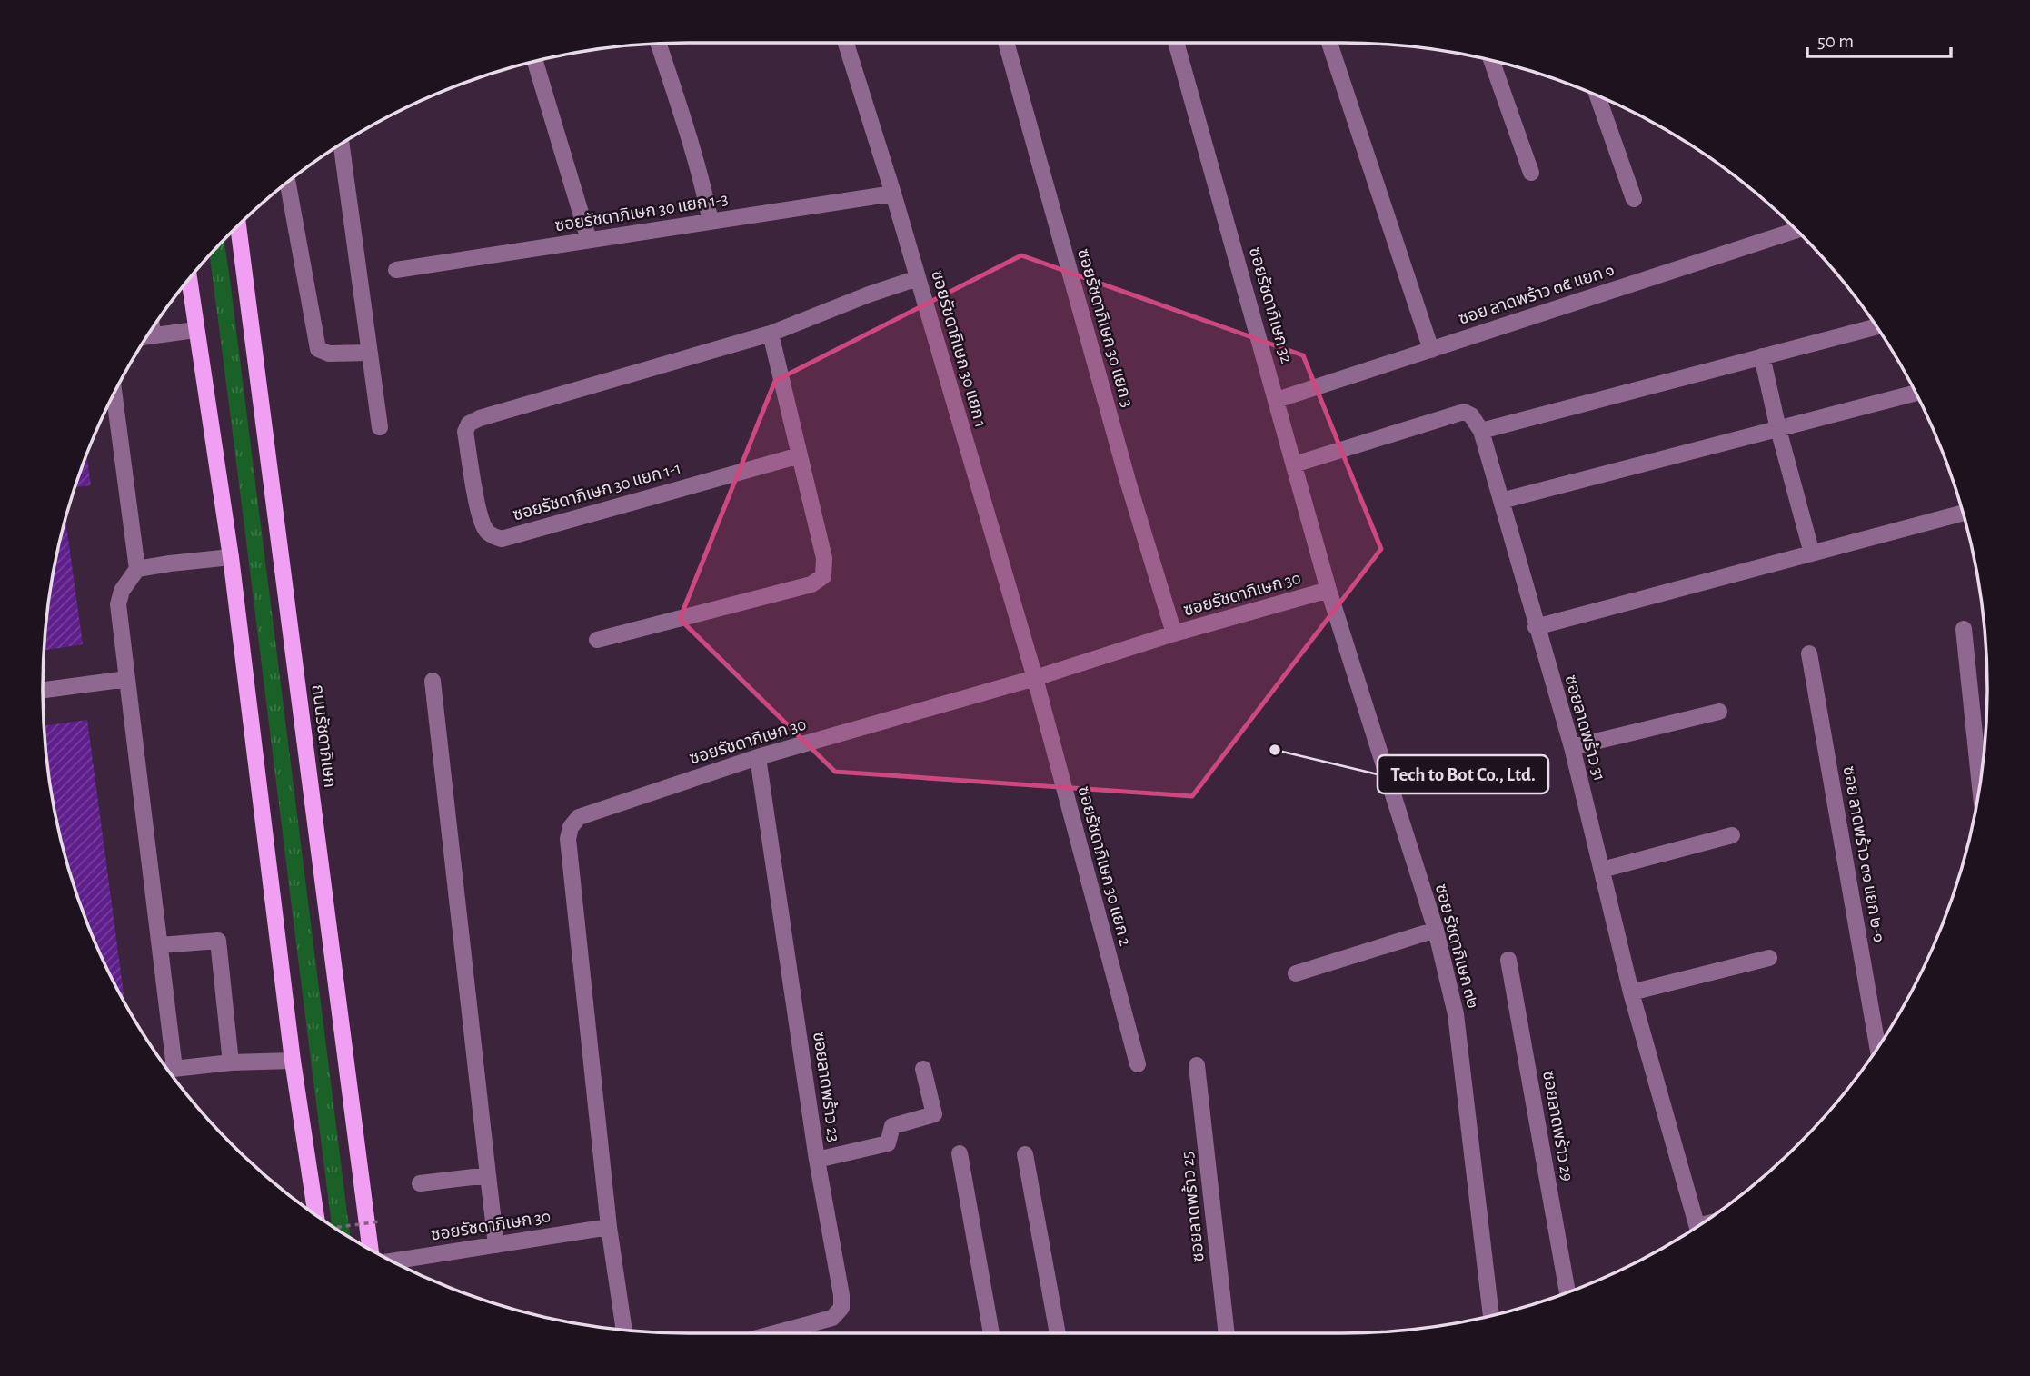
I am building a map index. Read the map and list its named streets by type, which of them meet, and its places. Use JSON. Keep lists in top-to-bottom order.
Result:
{
  "streets": {
    "main road": ["ถนนรัชดาภิเษก"],
    "street": [
      "ซอยรัชดาภิเษก 30 แยก 1-3",
      "ซอย ลาดพร้าว ๓๕ แยก ๑",
      "ซอยรัชดาภิเษก 32",
      "ซอยรัชดาภิเษก 30 แยก 3",
      "ซอยรัชดาภิเษก 30 แยก 1",
      "ซอยรัชดาภิเษก 30 แยก 1-1",
      "ซอยรัชดาภิเษก 30",
      "ซอยลาดพร้าว 31",
      "ซอย ลาดพร้าว ๓๑ แยก ๒-๑",
      "ซอยรัชดาภิเษก 30 แยก 2",
      "ซอย รัชดาภิเษก ๓๒",
      "ซอยลาดพร้าว 23",
      "ซอยลาดพร้าว 29",
      "ซอยลาดพร้าว 25"
    ]
  },
  "crossings": [
    ["ซอยรัชดาภิเษก 30 แยก 1-3", "ซอยรัชดาภิเษก 30 แยก 1"],
    ["ซอย ลาดพร้าว ๓๕ แยก ๑", "ซอยรัชดาภิเษก 32"],
    ["ซอยรัชดาภิเษก 32", "ซอยรัชดาภิเษก 30"],
    ["ซอยรัชดาภิเษก 32", "ซอย รัชดาภิเษก ๓๒"],
    ["ซอยรัชดาภิเษก 30 แยก 3", "ซอยรัชดาภิเษก 30"],
    ["ซอยรัชดาภิเษก 30 แยก 1", "ซอยรัชดาภิเษก 30 แยก 1-1"],
    ["ซอยรัชดาภิเษก 30 แยก 1", "ซอยรัชดาภิเษก 30"],
    ["ซอยรัชดาภิเษก 30 แยก 1", "ซอยรัชดาภิเษก 30 แยก 2"],
    ["ซอยรัชดาภิเษก 30", "ซอยรัชดาภิเษก 30 แยก 2"],
    ["ซอยรัชดาภิเษก 30", "ซอย รัชดาภิเษก ๓๒"],
    ["ซอยรัชดาภิเษก 30", "ซอยลาดพร้าว 23"]
  ],
  "places": ["Tech to Bot Co., Ltd."],
  "scale_bar": "50 m"
}
